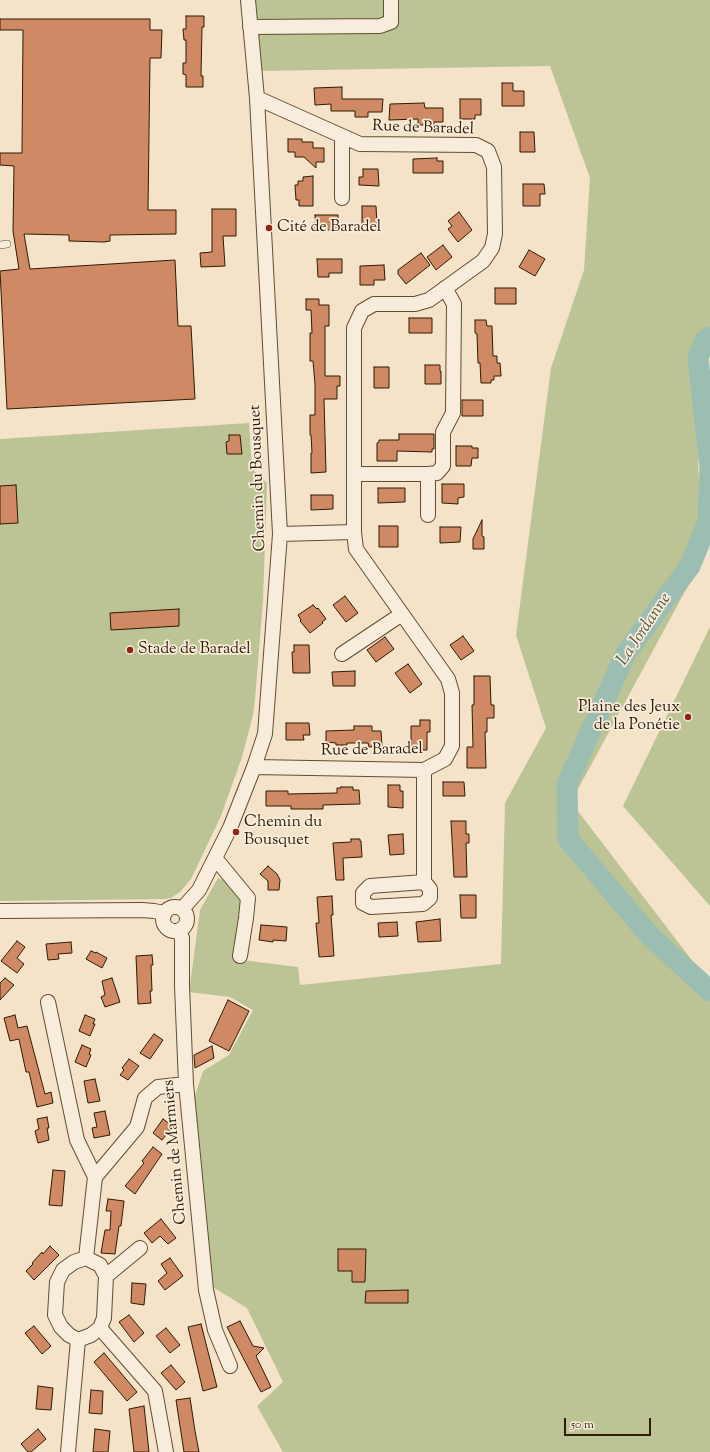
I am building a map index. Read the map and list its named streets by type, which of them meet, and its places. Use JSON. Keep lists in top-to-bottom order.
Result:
{
  "streets": {
    "street": ["Rue de Baradel", "Chemin du Bousquet", "Chemin de Marmiers"]
  },
  "crossings": [
    ["Rue de Baradel", "Chemin du Bousquet"],
    ["Chemin du Bousquet", "Chemin de Marmiers"]
  ],
  "water": ["La Jordanne"],
  "places": [
    "Cité de Baradel",
    "Stade de Baradel",
    "Plaine des Jeux de la Ponétie",
    "Chemin du Bousquet"
  ],
  "scale_bar": "50 m"
}
